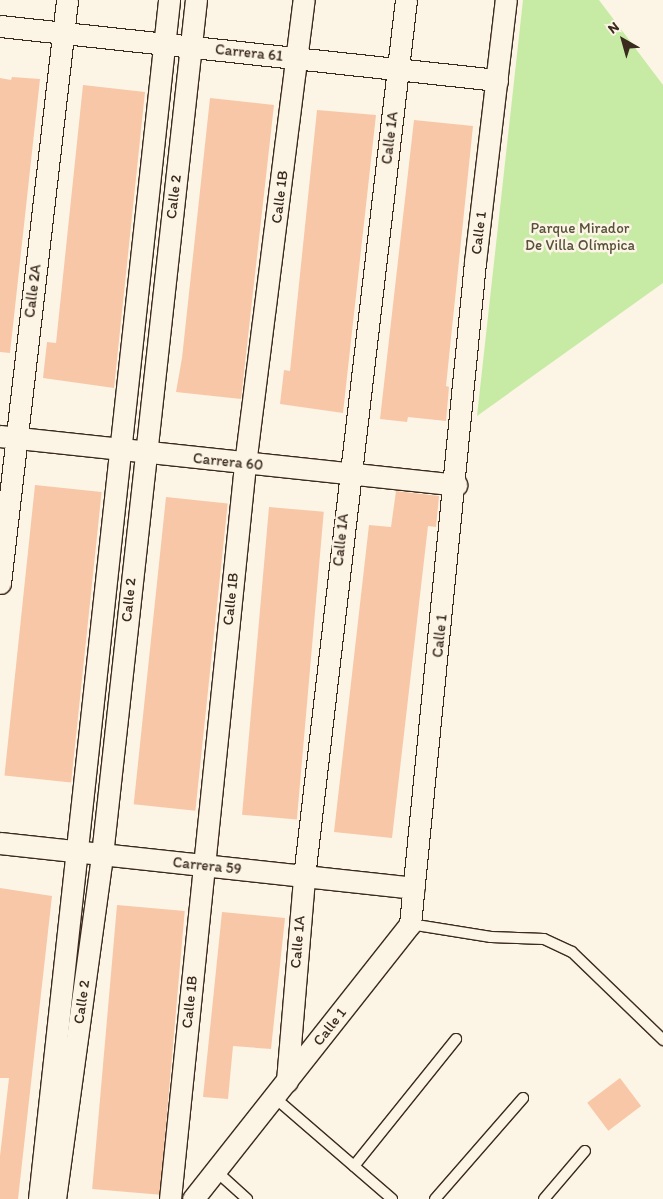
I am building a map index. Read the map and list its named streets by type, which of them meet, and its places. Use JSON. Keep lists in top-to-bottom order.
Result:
{
  "streets": {
    "street": [
      "Carrera 61",
      "Calle 1A",
      "Calle 2",
      "Calle 1B",
      "Calle 1",
      "Calle 2A",
      "Carrera 60",
      "Carrera 59"
    ]
  },
  "crossings": [
    ["Carrera 61", "Calle 1A"],
    ["Carrera 61", "Calle 2"],
    ["Carrera 61", "Calle 1B"],
    ["Carrera 61", "Calle 1"],
    ["Carrera 61", "Calle 2A"],
    ["Calle 1A", "Calle 1"],
    ["Calle 1A", "Carrera 60"],
    ["Calle 1A", "Carrera 59"],
    ["Calle 2", "Carrera 60"],
    ["Calle 2", "Carrera 59"],
    ["Calle 1B", "Carrera 60"],
    ["Calle 1B", "Carrera 59"],
    ["Calle 1", "Carrera 60"],
    ["Calle 1", "Carrera 59"],
    ["Calle 2A", "Carrera 60"]
  ],
  "parks": ["Parque Mirador De Villa Olímpica"],
  "north": "top left"
}
